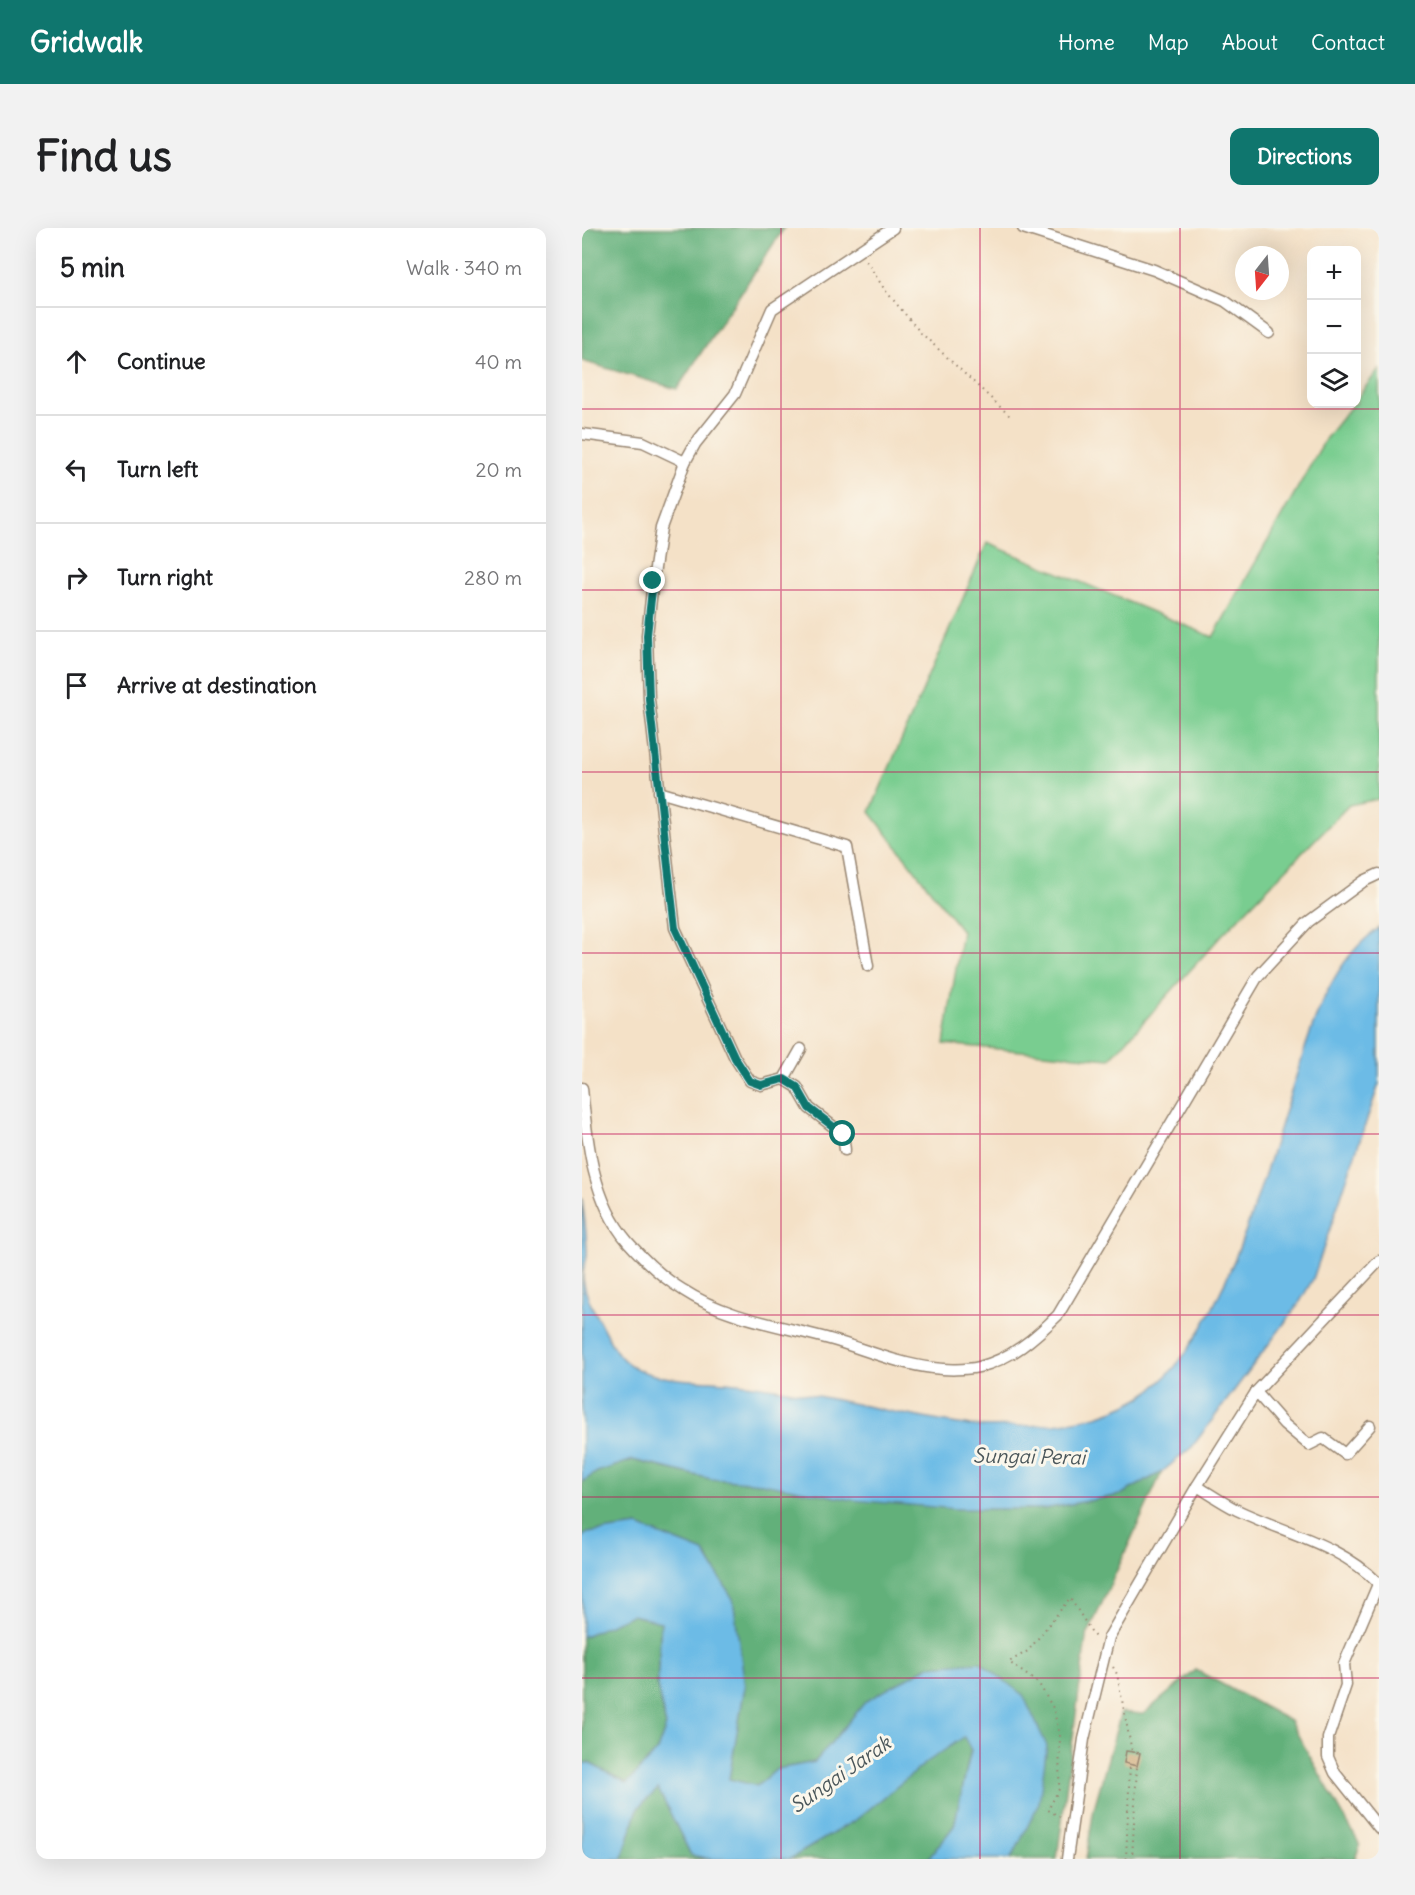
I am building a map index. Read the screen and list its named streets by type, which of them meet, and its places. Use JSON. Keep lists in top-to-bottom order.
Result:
{
  "water": ["Sungai Perai", "Sungai Jarak"],
  "north": "bottom",
  "page": {
    "header": "Gridwalk",
    "nav": [
      "Home",
      "Map",
      "About",
      "Contact"
    ],
    "buttons": "Directions",
    "title": "Find us",
    "heading": ["5 min", "Walk · 340 m"],
    "map_buttons": ["+", "−"],
    "list": [
      ["Continue", "40 m"],
      ["Turn left", "20 m"],
      ["Turn right", "280 m"],
      "Arrive at destination"
    ]
  }
}
